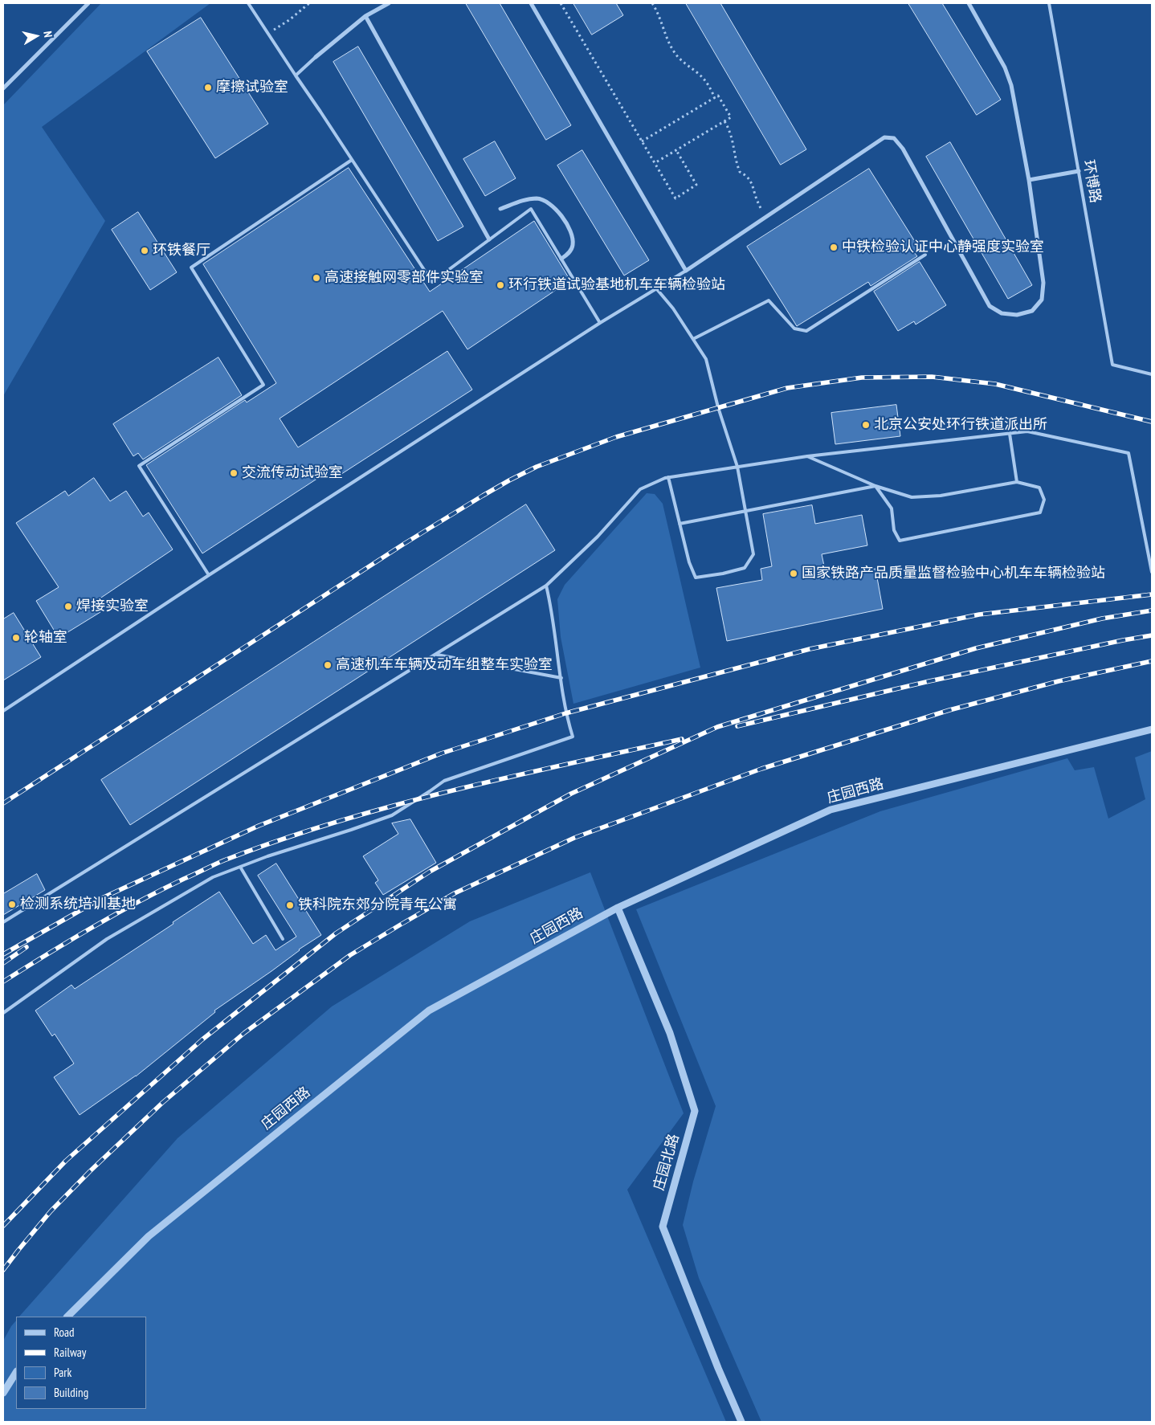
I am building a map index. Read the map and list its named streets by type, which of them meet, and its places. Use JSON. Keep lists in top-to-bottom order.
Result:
{
  "streets": {
    "street": ["庄园西路", "庄园北路"],
    "lane": ["环博路"]
  },
  "crossings": [
    ["庄园西路", "庄园北路"]
  ],
  "places": [
    "摩擦试验室",
    "中铁检验认证中心静强度实验室",
    "环铁餐厅",
    "高速接触网零部件实验室",
    "环行铁道试验基地机车车辆检验站",
    "北京公安处环行铁道派出所",
    "交流传动试验室",
    "国家铁路产品质量监督检验中心机车车辆检验站",
    "焊接实验室",
    "轮轴室",
    "高速机车车辆及动车组整车实验室",
    "检测系统培训基地",
    "铁科院东郊分院青年公寓"
  ],
  "legend": [
    "Road",
    "Railway",
    "Park",
    "Building"
  ],
  "north": "right"
}
